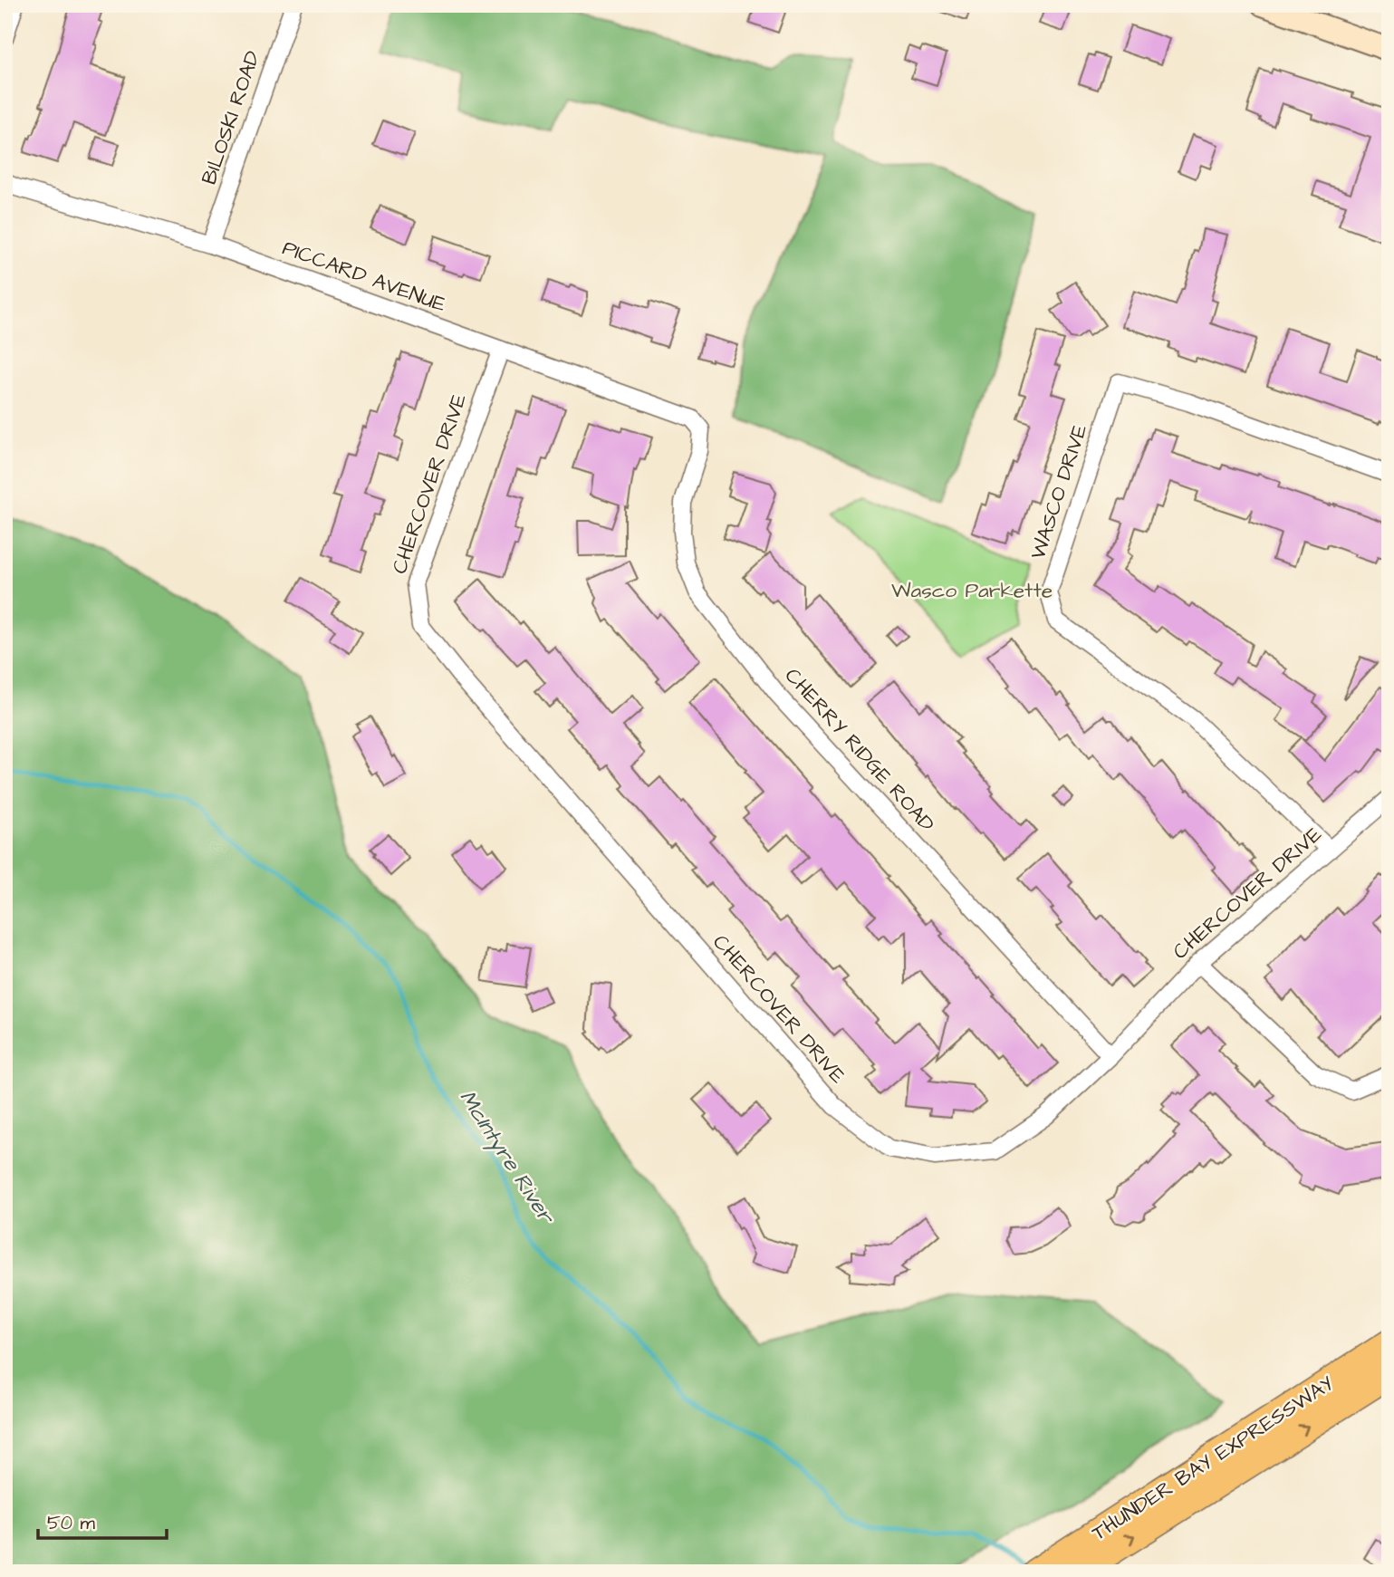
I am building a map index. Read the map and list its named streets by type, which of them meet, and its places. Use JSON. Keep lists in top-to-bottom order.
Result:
{
  "streets": {
    "highway": ["THUNDER BAY EXPRESSWAY"],
    "street": [
      "BILOSKI ROAD",
      "PICCARD AVENUE",
      "CHERCOVER DRIVE",
      "WASCO DRIVE",
      "CHERRY RIDGE ROAD"
    ]
  },
  "crossings": [
    ["BILOSKI ROAD", "PICCARD AVENUE"],
    ["PICCARD AVENUE", "CHERCOVER DRIVE"],
    ["PICCARD AVENUE", "CHERRY RIDGE ROAD"],
    ["CHERCOVER DRIVE", "WASCO DRIVE"],
    ["CHERCOVER DRIVE", "CHERRY RIDGE ROAD"]
  ],
  "water": ["McIntyre River"],
  "parks": ["Wasco Parkette"],
  "scale_bar": "50 m"
}
